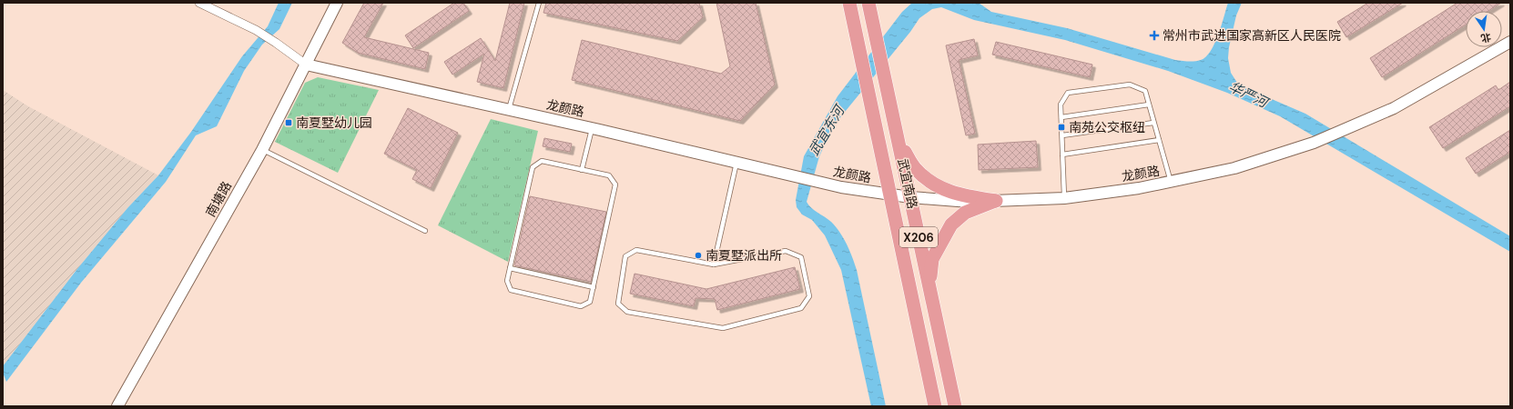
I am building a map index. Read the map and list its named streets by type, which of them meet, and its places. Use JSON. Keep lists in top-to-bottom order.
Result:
{
  "streets": {
    "main road": ["武宜南路", "X206"],
    "street": ["龙颜路", "南塘路"]
  },
  "crossings": [
    ["龙颜路", "武宜南路"],
    ["龙颜路", "南塘路"]
  ],
  "water": ["华严河", "武宜东河"],
  "places": {
    "health": ["常州市武进国家高新区人民医院"],
    "transit": ["南夏墅幼儿园", "南苑公交枢纽"],
    "other": ["南夏墅派出所"]
  },
  "north": "bottom"
}
